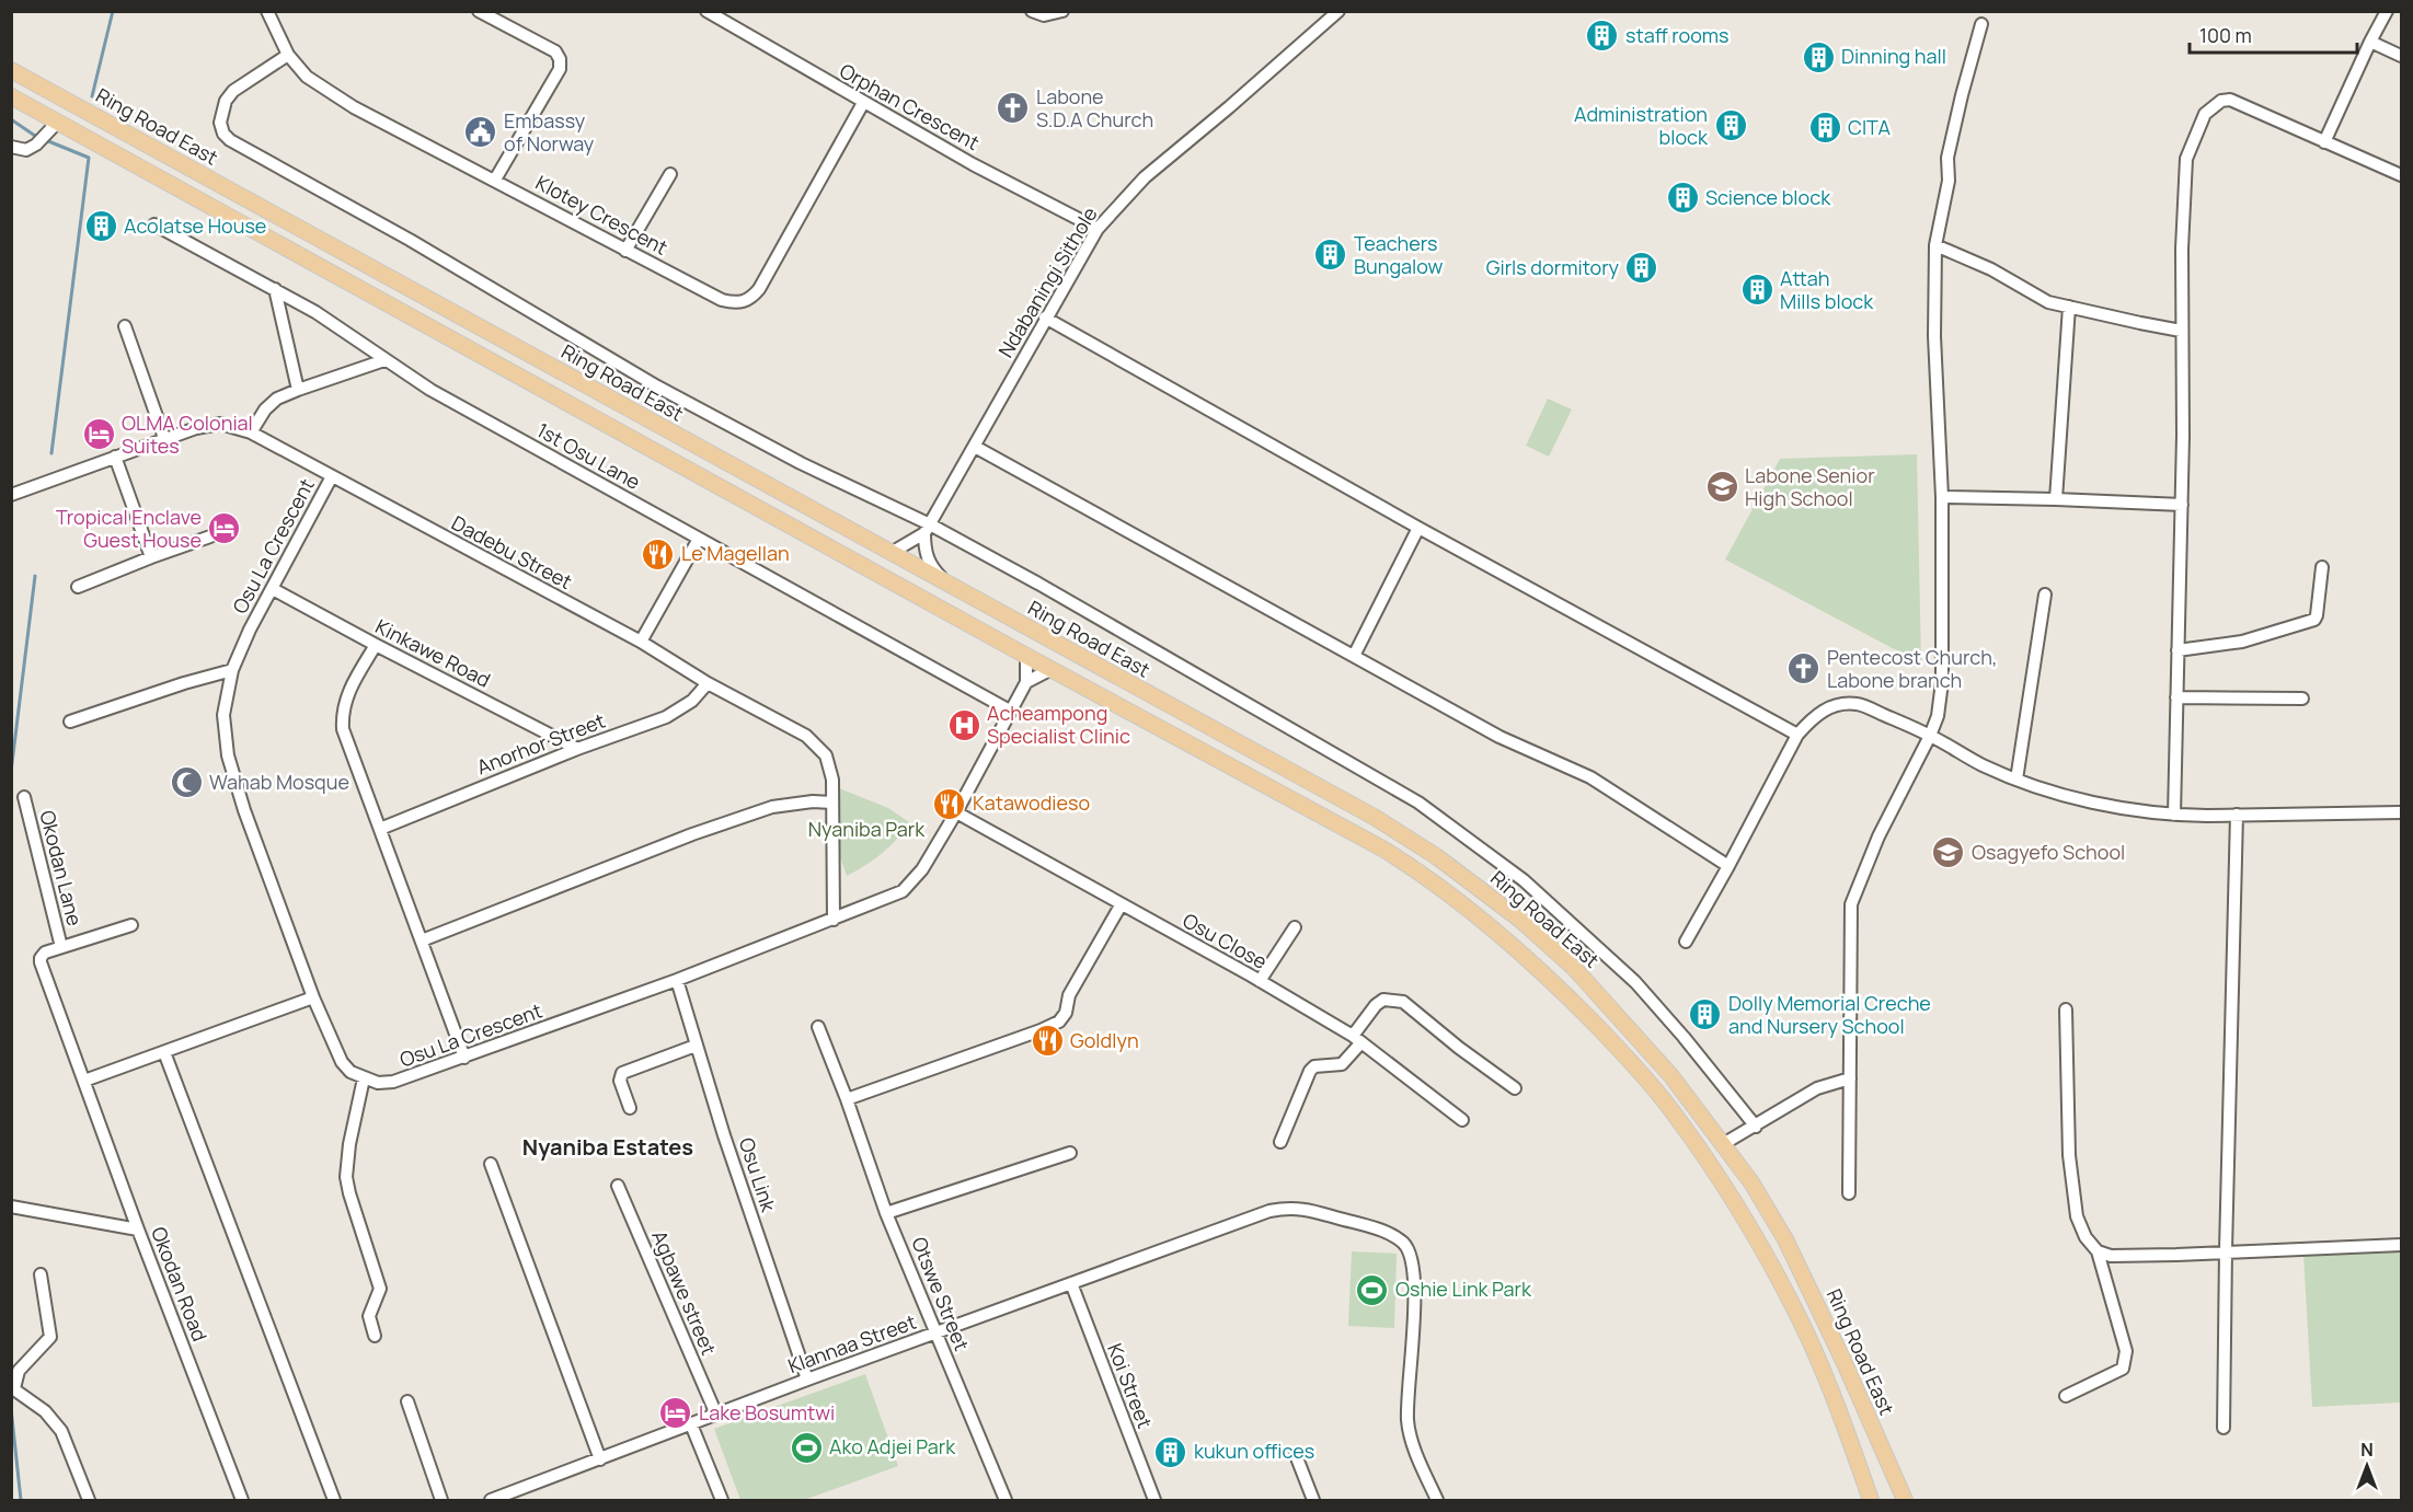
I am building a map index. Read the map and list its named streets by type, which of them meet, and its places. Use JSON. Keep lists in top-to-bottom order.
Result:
{
  "streets": {
    "main road": ["Ring Road East"],
    "street": [
      "Orphan Crescent",
      "Klotey Crescent",
      "Ndabaningi Sithole",
      "1st Osu Lane",
      "Osu La Crescent",
      "Dadebu Street",
      "Kinkawe Road",
      "Anorhor Street",
      "Okodan Lane",
      "Osu Close",
      "Osu Link",
      "Okodan Road",
      "Agbawe street",
      "Otswe Street",
      "Klannaa Street",
      "Koi Street"
    ]
  },
  "crossings": [
    ["Orphan Crescent", "Klotey Crescent"],
    ["Orphan Crescent", "Ndabaningi Sithole"],
    ["Ring Road East", "Ndabaningi Sithole"],
    ["Ring Road East", "Osu La Crescent"],
    ["1st Osu Lane", "Osu La Crescent"],
    ["Osu La Crescent", "Dadebu Street"],
    ["Osu La Crescent", "Kinkawe Road"],
    ["Osu La Crescent", "Osu Close"],
    ["Osu La Crescent", "Osu Link"],
    ["Dadebu Street", "Anorhor Street"],
    ["Kinkawe Road", "Anorhor Street"],
    ["Okodan Lane", "Okodan Road"],
    ["Osu Link", "Klannaa Street"],
    ["Agbawe street", "Klannaa Street"],
    ["Otswe Street", "Klannaa Street"],
    ["Klannaa Street", "Koi Street"]
  ],
  "districts": ["Nyaniba Estates"],
  "parks": ["Nyaniba Park"],
  "places": {
    "building": [
      "staff rooms",
      "Dinning hall",
      "Administration block",
      "CITA",
      "Science block",
      "Acolatse House",
      "Teachers Bungalow",
      "Girls dormitory",
      "Attah Mills block",
      "Dolly Memorial Creche and Nursery School",
      "kukun offices"
    ],
    "church": ["Labone S.D.A Church", "Pentecost Church, Labone branch"],
    "public building": ["Embassy of Norway"],
    "hotel": ["OLMA Colonial Suites", "Tropical Enclave Guest House", "Lake Bosumtwi"],
    "school or university": ["Labone Senior High School", "Osagyefo School"],
    "restaurant": ["Le Magellan", "Katawodieso", "Goldlyn"],
    "hospital": ["Acheampong Specialist Clinic"],
    "mosque": ["Wahab Mosque"],
    "sports": ["Oshie Link Park", "Ako Adjei Park"]
  },
  "scale_bar": "100 m",
  "north": "top"
}
